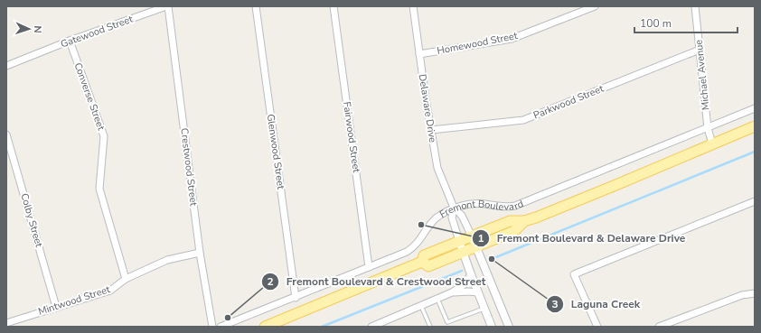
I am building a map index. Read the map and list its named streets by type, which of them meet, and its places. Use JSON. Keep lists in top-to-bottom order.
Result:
{
  "streets": {
    "main road": ["Fremont Boulevard"],
    "street": [
      "Gatewood Street",
      "Homewood Street",
      "Michael Avenue",
      "Converse Street",
      "Parkwood Street",
      "Delaware Drive",
      "Fairwood Street",
      "Glenwood Street",
      "Crestwood Street",
      "Colby Street",
      "Mintwood Street"
    ]
  },
  "crossings": [
    ["Gatewood Street", "Converse Street"],
    ["Gatewood Street", "Crestwood Street"],
    ["Homewood Street", "Delaware Drive"],
    ["Michael Avenue", "Parkwood Street"],
    ["Michael Avenue", "Fremont Boulevard"],
    ["Converse Street", "Mintwood Street"],
    ["Parkwood Street", "Delaware Drive"],
    ["Delaware Drive", "Fremont Boulevard"],
    ["Fairwood Street", "Fremont Boulevard"],
    ["Glenwood Street", "Fremont Boulevard"],
    ["Crestwood Street", "Mintwood Street"],
    ["Colby Street", "Mintwood Street"]
  ],
  "places": ["Fremont Boulevard & Delaware Drive", "Laguna Creek", "Fremont Boulevard & Crestwood Street"],
  "scale_bar": "100 m",
  "north": "right"
}
